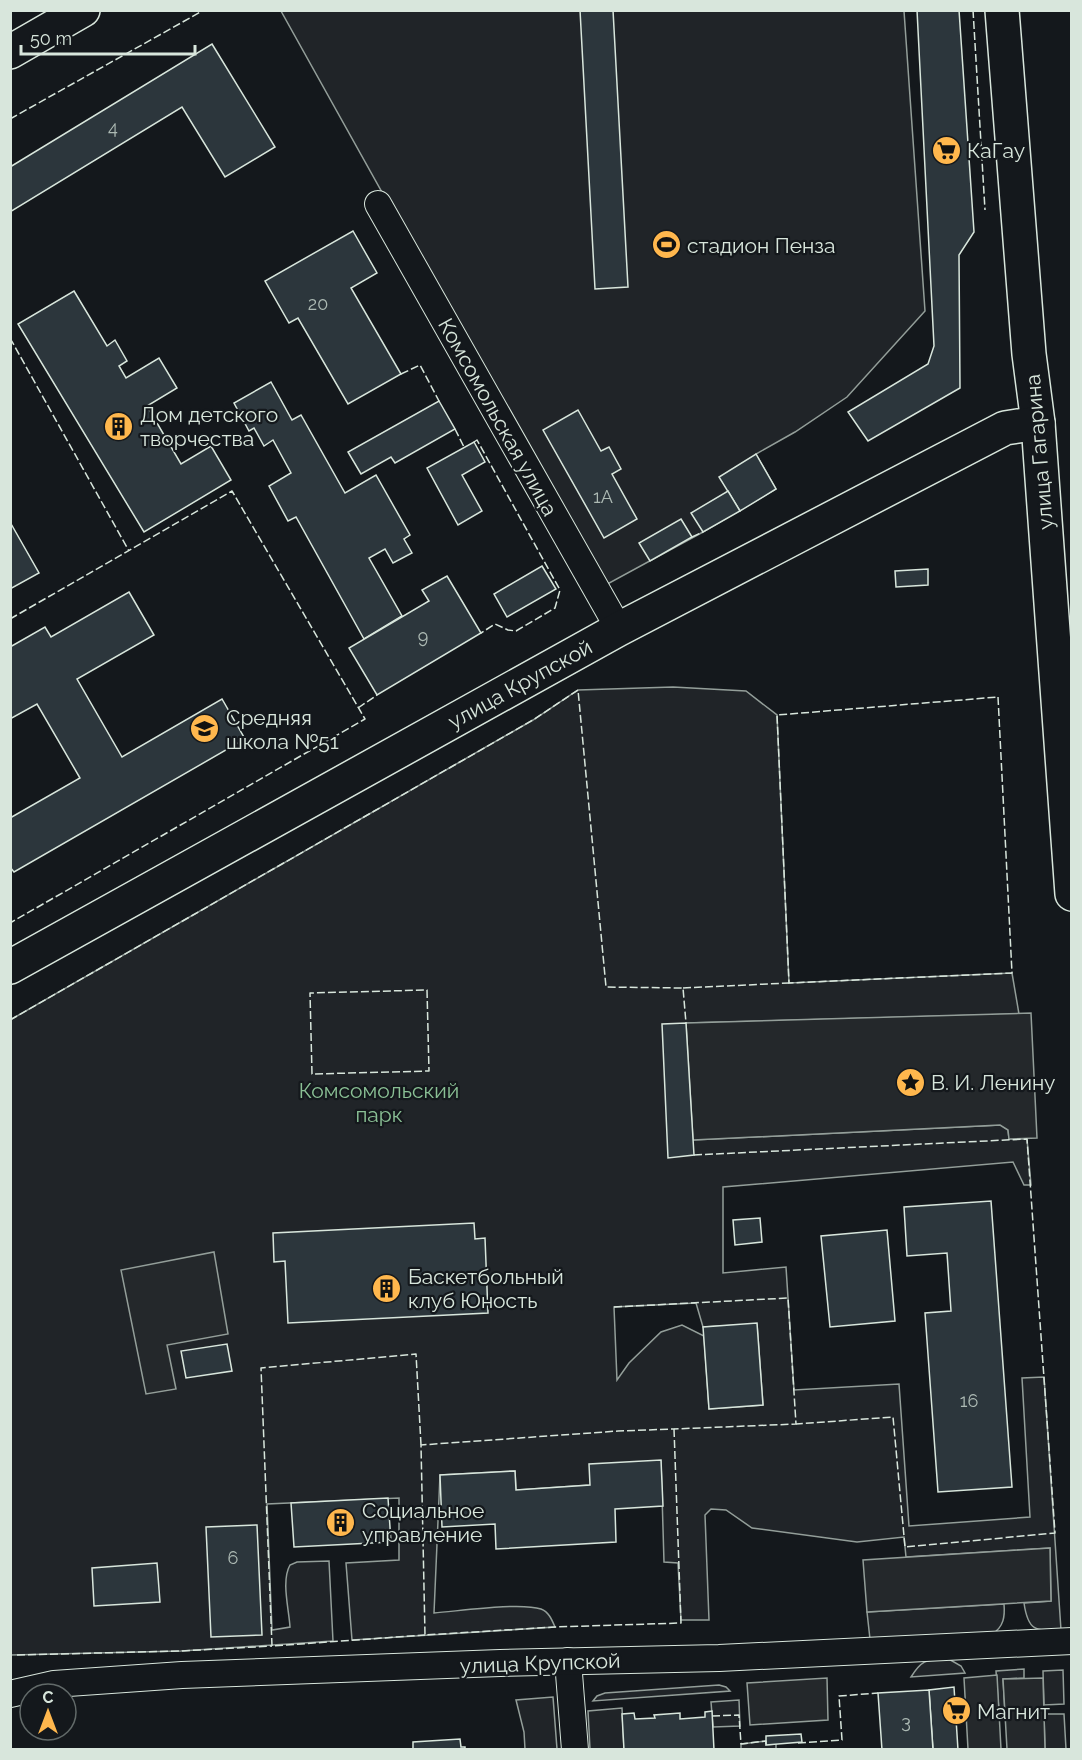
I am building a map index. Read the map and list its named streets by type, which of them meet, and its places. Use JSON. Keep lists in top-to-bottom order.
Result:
{
  "streets": {
    "main road": ["улица Гагарина", "улица Крупской"],
    "street": ["Комсомольская улица"]
  },
  "crossings": [
    ["Комсомольская улица", "улица Крупской"],
    ["улица Гагарина", "улица Крупской"]
  ],
  "parks": ["Комсомольский парк"],
  "places": {
    "supermarket": ["КаГау", "Магнит"],
    "sports": ["стадион Пенза"],
    "building": ["Дом детского творчества", "Баскетбольный клуб Юность", "Социальное управление"],
    "school or university": ["Средняя школа №51"],
    "place": ["В. И. Ленину"]
  },
  "house_numbers": [
    "4",
    "20",
    "1А",
    "9",
    "16",
    "6",
    "3"
  ],
  "scale_bar": "50 m",
  "north": "top"
}
